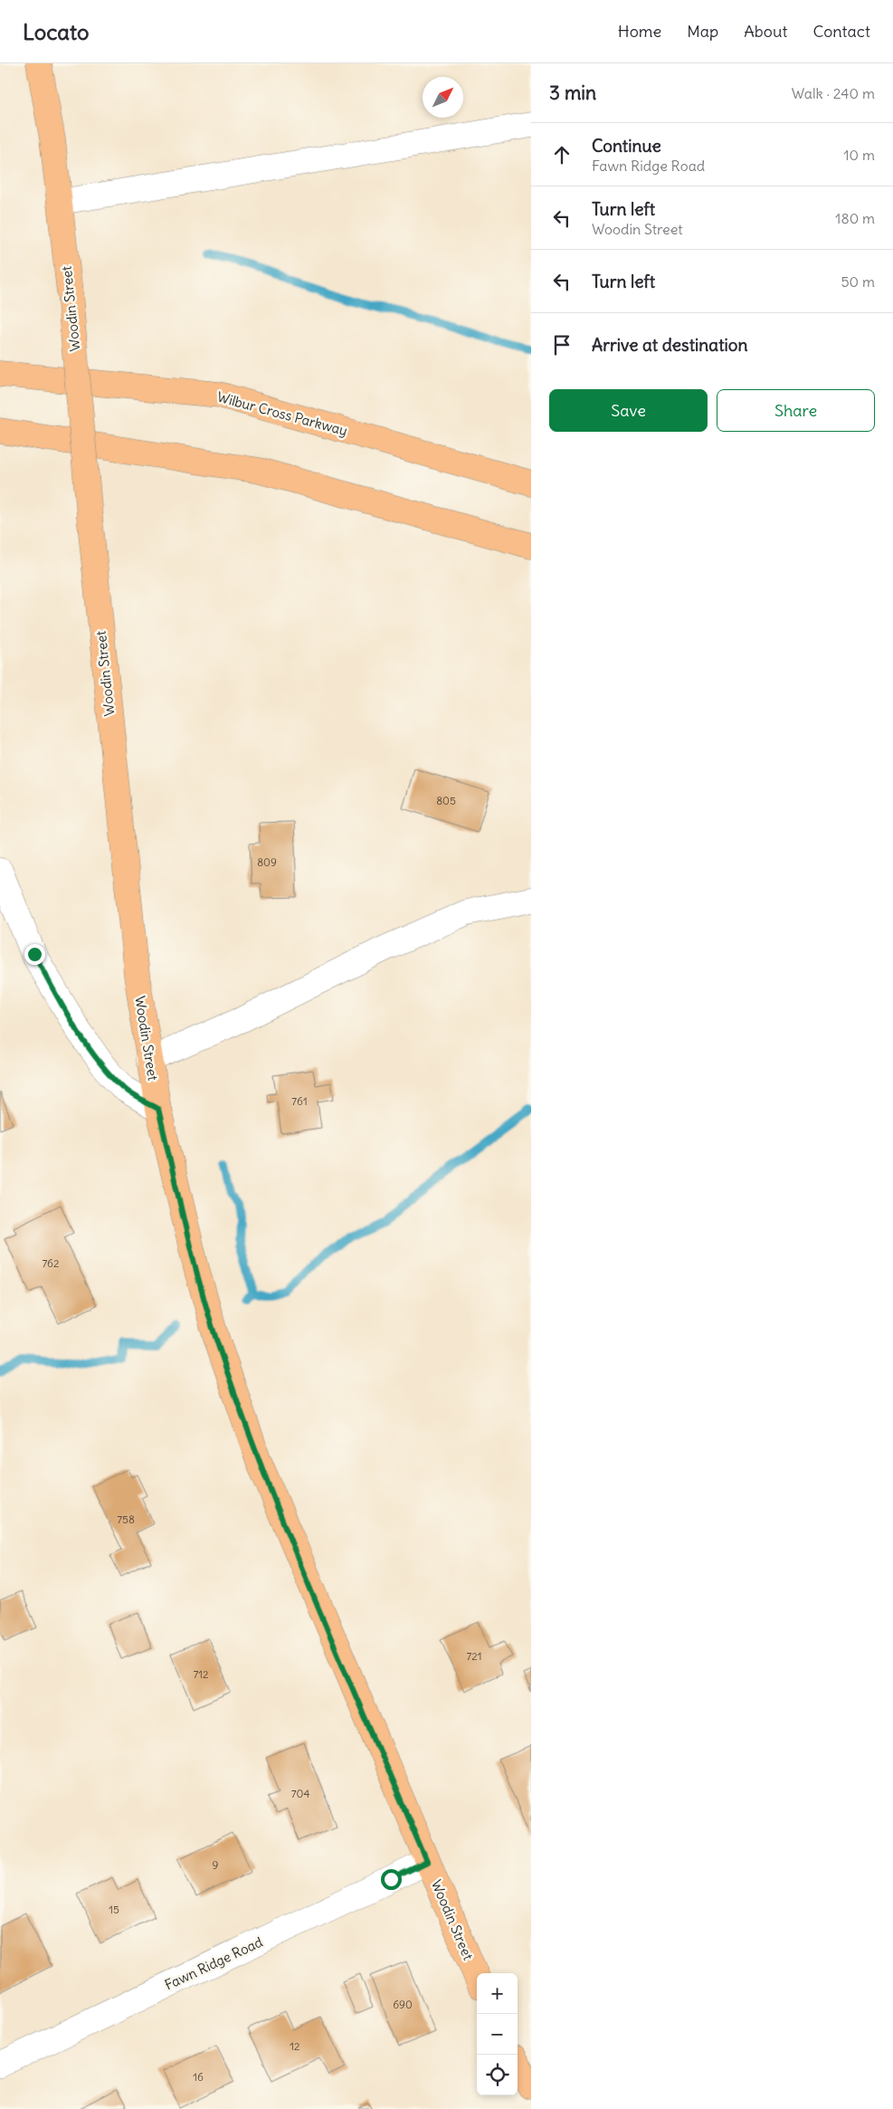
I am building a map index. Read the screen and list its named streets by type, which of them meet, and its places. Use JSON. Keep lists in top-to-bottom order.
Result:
{
  "streets": {
    "main road": ["Woodin Street", "Wilbur Cross Parkway"],
    "street": ["Fawn Ridge Road"]
  },
  "crossings": [
    ["Woodin Street", "Fawn Ridge Road"]
  ],
  "house_numbers": [
    "805",
    "809",
    "761",
    "762",
    "758",
    "721",
    "712",
    "704",
    "9",
    "15",
    "690",
    "12",
    "16"
  ],
  "north": "top right",
  "page": {
    "header": "Locato",
    "nav": [
      "Home",
      "Map",
      "About",
      "Contact"
    ],
    "heading": ["3 min", "Walk · 240 m"],
    "list": [
      ["Continue", "Fawn Ridge Road", "10 m"],
      ["Turn left", "Woodin Street", "180 m"],
      ["Turn left", "50 m"],
      "Arrive at destination"
    ],
    "buttons": ["Save", "Share"],
    "map_buttons": ["+", "−"]
  }
}
